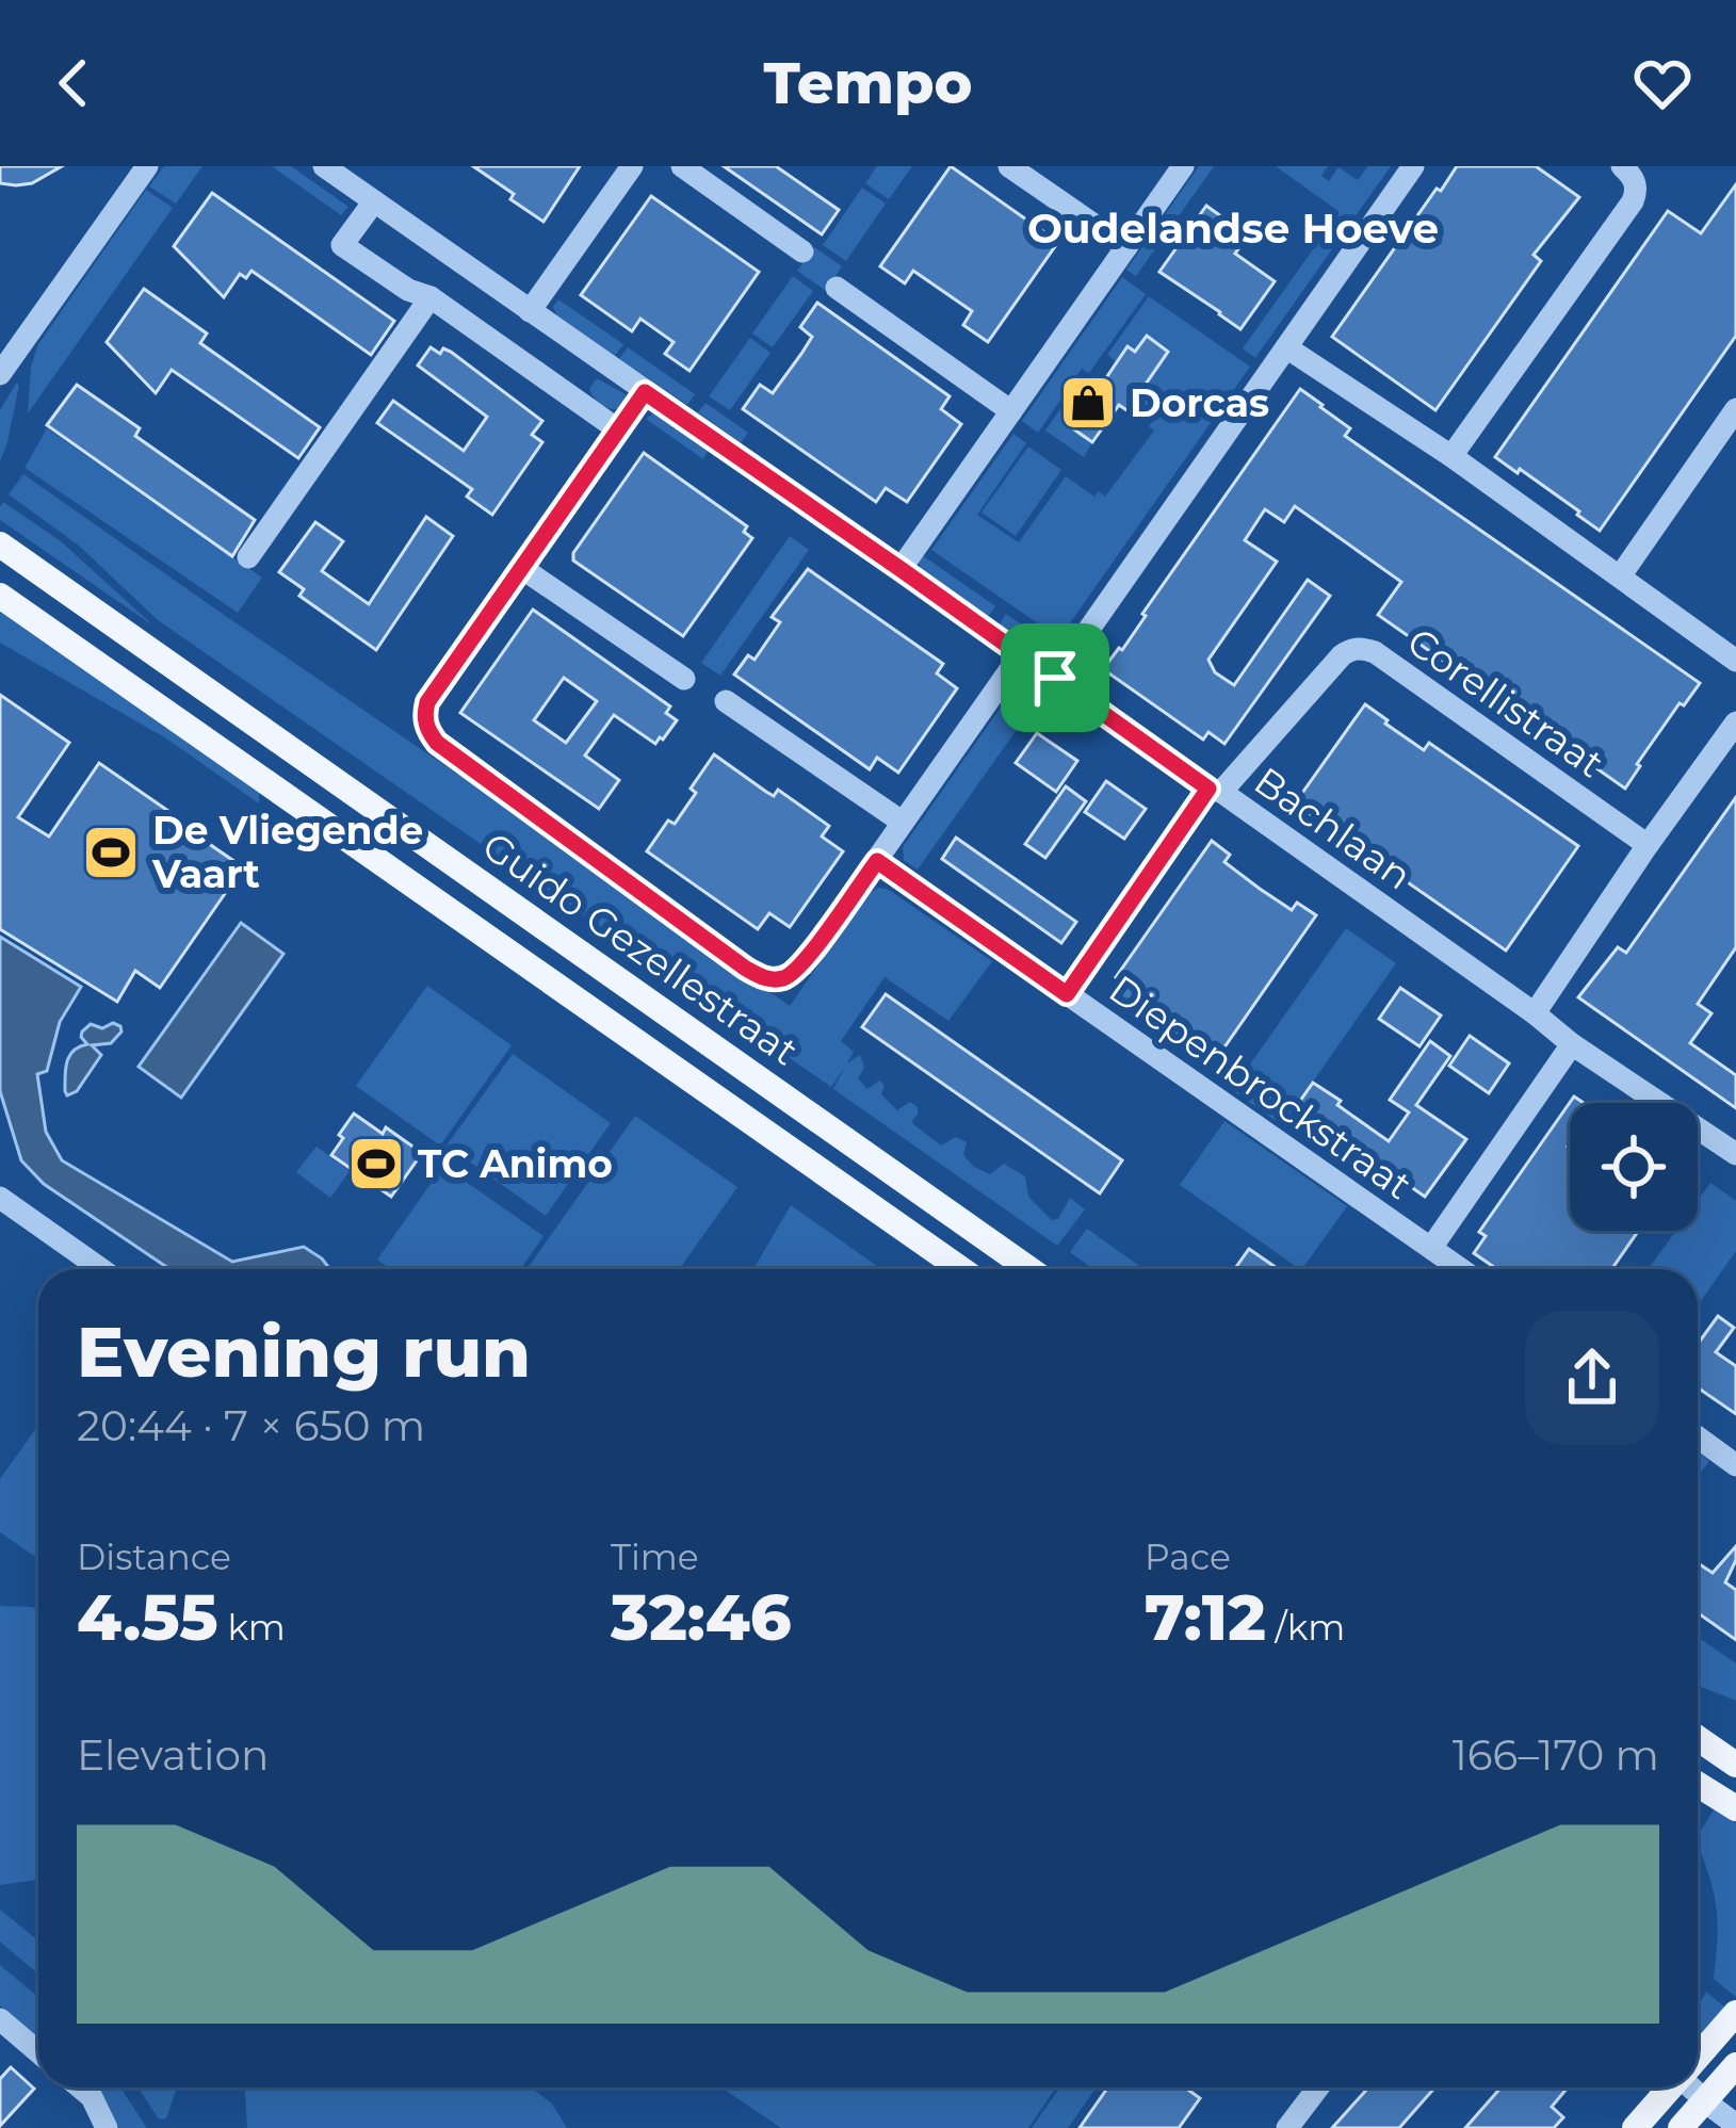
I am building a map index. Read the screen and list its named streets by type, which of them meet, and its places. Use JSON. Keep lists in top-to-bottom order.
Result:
{
  "streets": {
    "main road": ["Guido Gezellestraat"],
    "street": ["Corellistraat", "Bachlaan", "Diepenbrockstraat"]
  },
  "crossings": [
    ["Corellistraat", "Bachlaan"]
  ],
  "districts": ["Oudelandse Hoeve"],
  "places": {
    "shop": ["Dorcas"],
    "sports": ["De Vliegende Vaart", "TC Animo"]
  },
  "page": {
    "header": "Tempo",
    "heading": ["Evening run", "20:44 · 7 × 650 m"],
    "stats": [
      ["Distance", "4.55 km"],
      ["Time", "32:46"],
      ["Pace", "7:12 /km"]
    ],
    "chart": ["Elevation", "166–170 m"]
  }
}
